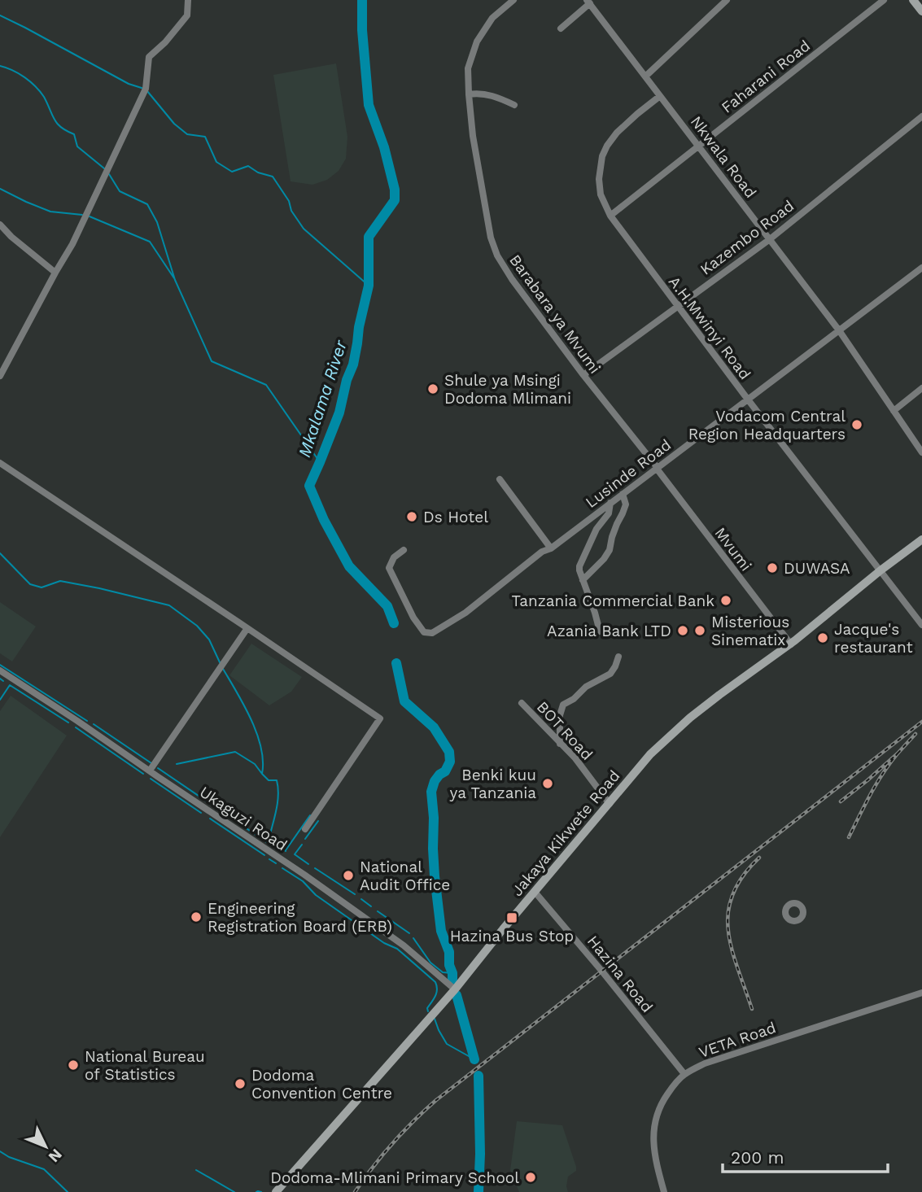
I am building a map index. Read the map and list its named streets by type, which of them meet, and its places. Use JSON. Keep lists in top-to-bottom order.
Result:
{
  "streets": {
    "main road": ["Jakaya Kikwete Road"],
    "street": [
      "Faharani Road",
      "Nkwala Road",
      "Kazembo Road",
      "Barabara ya Mvumi",
      "A.H.Mwinyi Road",
      "Lusinde Road",
      "Mvumi",
      "BOT Road",
      "Ukaguzi Road",
      "Hazina Road",
      "VETA Road"
    ]
  },
  "crossings": [
    ["Faharani Road", "Nkwala Road"],
    ["Faharani Road", "A.H.Mwinyi Road"],
    ["Nkwala Road", "Kazembo Road"],
    ["Nkwala Road", "A.H.Mwinyi Road"],
    ["Nkwala Road", "Lusinde Road"],
    ["Kazembo Road", "Barabara ya Mvumi"],
    ["Kazembo Road", "A.H.Mwinyi Road"],
    ["Barabara ya Mvumi", "Lusinde Road"],
    ["Barabara ya Mvumi", "Mvumi"],
    ["A.H.Mwinyi Road", "Lusinde Road"],
    ["A.H.Mwinyi Road", "Jakaya Kikwete Road"],
    ["Lusinde Road", "Mvumi"],
    ["Mvumi", "Jakaya Kikwete Road"],
    ["BOT Road", "Jakaya Kikwete Road"],
    ["Ukaguzi Road", "Jakaya Kikwete Road"],
    ["Jakaya Kikwete Road", "Hazina Road"],
    ["Hazina Road", "VETA Road"]
  ],
  "water": ["Mkalama River"],
  "places": {
    "other": [
      "Shule ya Msingi Dodoma Mlimani",
      "Vodacom Central Region Headquarters",
      "Ds Hotel",
      "DUWASA",
      "Tanzania Commercial Bank",
      "Azania Bank LTD",
      "Misterious Sinematix",
      "Jacque's restaurant",
      "Benki kuu ya Tanzania",
      "National Audit Office",
      "Engineering Registration Board (ERB)",
      "National Bureau of Statistics",
      "Dodoma Convention Centre",
      "Dodoma-Mlimani Primary School"
    ],
    "transit": ["Hazina Bus Stop"]
  },
  "scale_bar": "200 m",
  "north": "bottom right"
}
